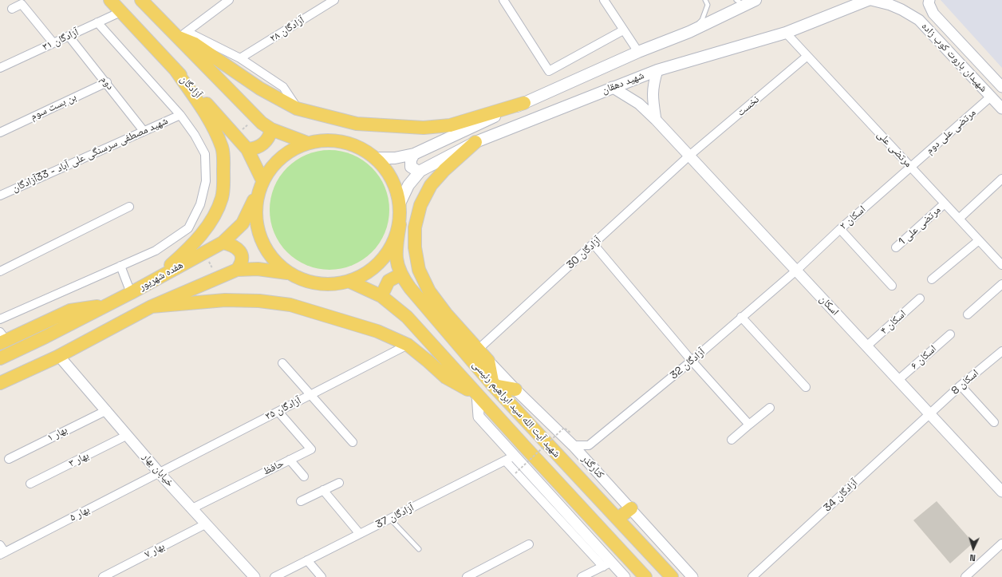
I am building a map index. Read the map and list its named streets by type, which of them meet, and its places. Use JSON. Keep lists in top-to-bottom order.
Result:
{
  "streets": {
    "main road": [
      "شهید دهقان",
      "آزادگان",
      "هفده شهریور",
      "شهید آیت الله سید ابراهیم رئیسی"
    ],
    "street": [
      "۲۸ آزادگان",
      "۳۱ آزادگان",
      "شهیدان باروت کوب زاده",
      "دوم",
      "نخست",
      "بن بست سوم",
      "مرتضی علی دوم",
      "مرتضی علی",
      "شهید مصطفی سرسنگی علی آباد - 33آزادگان",
      "اسکان ۲",
      "مرتضی علی 1",
      "آزادگان 30",
      "اسکان",
      "اسکان ۴",
      "اسکان ۶",
      "آزادگان 32",
      "اسکان 8",
      "آزادگان ۳۵",
      "بهار ۱",
      "بهار ۳",
      "کنارگذر",
      "حافظ",
      "خیابان بهار",
      "آزادگان 34",
      "بهار ۵",
      "آزادگان 37",
      "بهار ۷"
    ]
  },
  "crossings": [
    ["۳۱ آزادگان", "دوم"],
    ["۳۱ آزادگان", "آزادگان"],
    ["شهیدان باروت کوب زاده", "مرتضی علی دوم"],
    ["دوم", "بن بست سوم"],
    ["دوم", "شهید مصطفی سرسنگی علی آباد - 33آزادگان"],
    ["شهید دهقان", "مرتضی علی"],
    ["شهید دهقان", "اسکان"],
    ["نخست", "مرتضی علی"],
    ["نخست", "آزادگان 30"],
    ["نخست", "اسکان"],
    ["مرتضی علی دوم", "مرتضی علی"],
    ["مرتضی علی دوم", "اسکان ۲"],
    ["مرتضی علی", "اسکان ۲"],
    ["مرتضی علی", "مرتضی علی 1"],
    ["اسکان ۲", "اسکان"],
    ["اسکان ۲", "آزادگان 32"],
    ["آزادگان 30", "اسکان"],
    ["اسکان", "اسکان ۴"],
    ["اسکان", "اسکان ۶"],
    ["اسکان", "آزادگان 32"],
    ["اسکان", "اسکان 8"],
    ["اسکان", "آزادگان 34"],
    ["آزادگان 32", "کنارگذر"],
    ["اسکان 8", "آزادگان 34"],
    ["آزادگان ۳۵", "حافظ"],
    ["آزادگان ۳۵", "خیابان بهار"],
    ["آزادگان ۳۵", "بهار ۵"],
    ["بهار ۱", "خیابان بهار"],
    ["بهار ۳", "خیابان بهار"],
    ["حافظ", "خیابان بهار"],
    ["خیابان بهار", "بهار ۵"],
    ["خیابان بهار", "بهار ۷"]
  ],
  "north": "bottom"
}
